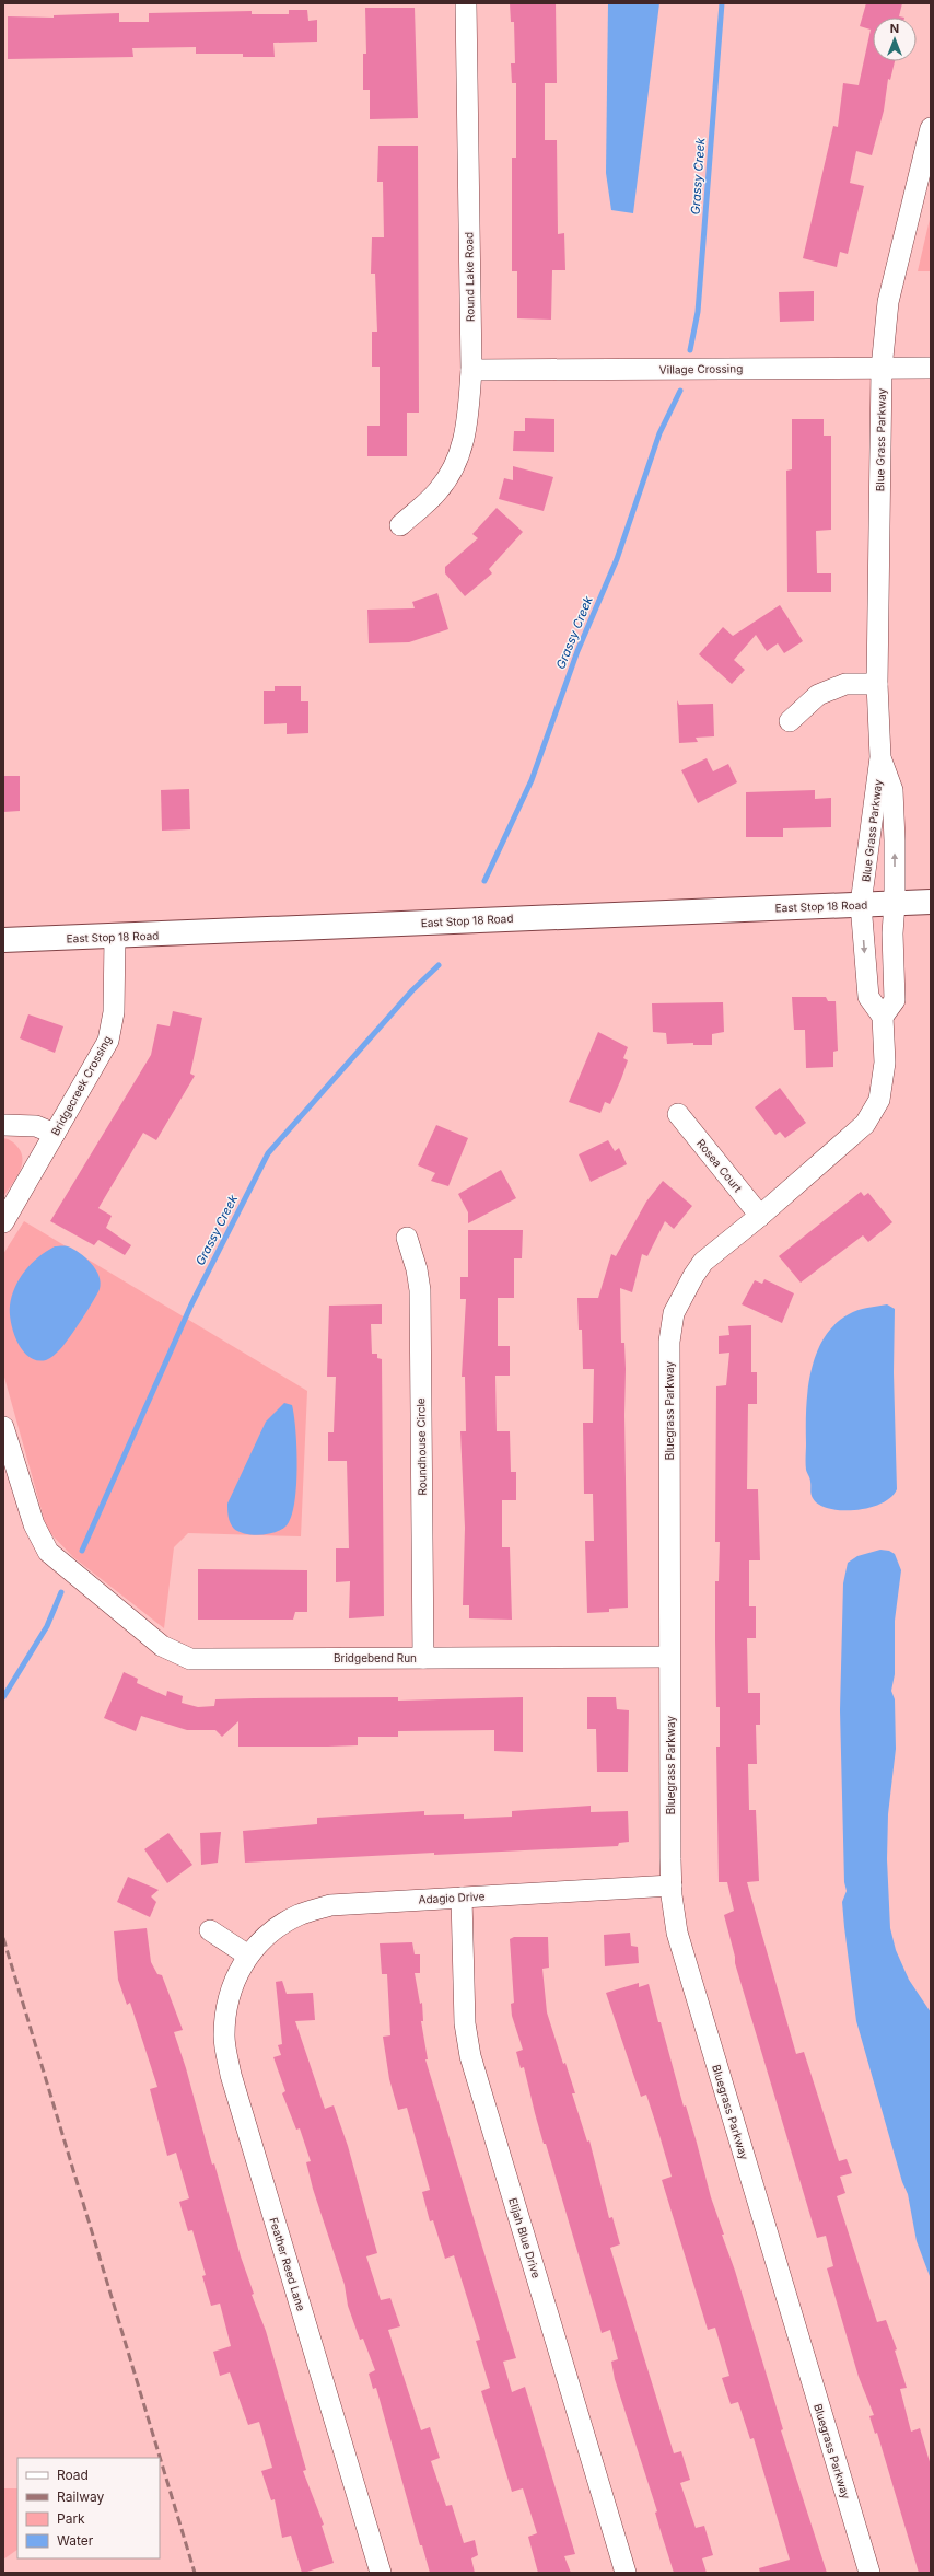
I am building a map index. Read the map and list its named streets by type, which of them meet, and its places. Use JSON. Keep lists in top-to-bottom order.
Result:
{
  "streets": {
    "street": [
      "Round Lake Road",
      "Village Crossing",
      "Blue Grass Parkway",
      "East Stop 18 Road",
      "Bridgecreek Crossing",
      "Rosea Court",
      "Bluegrass Parkway",
      "Roundhouse Circle",
      "Bridgebend Run",
      "Adagio Drive",
      "Elijah Blue Drive",
      "Feather Reed Lane"
    ]
  },
  "crossings": [
    ["Round Lake Road", "Village Crossing"],
    ["Village Crossing", "Blue Grass Parkway"],
    ["Blue Grass Parkway", "East Stop 18 Road"],
    ["East Stop 18 Road", "Bridgecreek Crossing"],
    ["Rosea Court", "Bluegrass Parkway"],
    ["Bluegrass Parkway", "Bridgebend Run"],
    ["Bluegrass Parkway", "Adagio Drive"],
    ["Roundhouse Circle", "Bridgebend Run"],
    ["Adagio Drive", "Elijah Blue Drive"],
    ["Adagio Drive", "Feather Reed Lane"]
  ],
  "water": ["Grassy Creek"],
  "legend": [
    "Road",
    "Railway",
    "Park",
    "Water"
  ],
  "north": "top"
}
